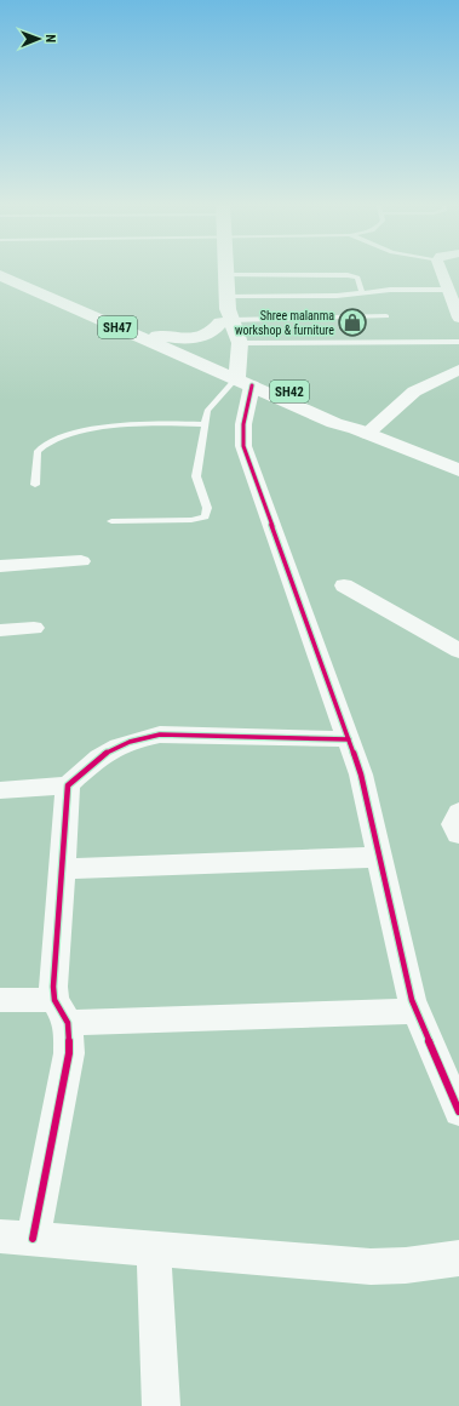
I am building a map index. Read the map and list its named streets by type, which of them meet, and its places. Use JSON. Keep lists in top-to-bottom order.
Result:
{
  "streets": {
    "main road": ["SH47", "SH42"]
  },
  "crossings": [
    ["SH47", "SH42"]
  ],
  "places": {
    "shop": ["Shree malanma workshop & furniture"]
  },
  "north": "right"
}
